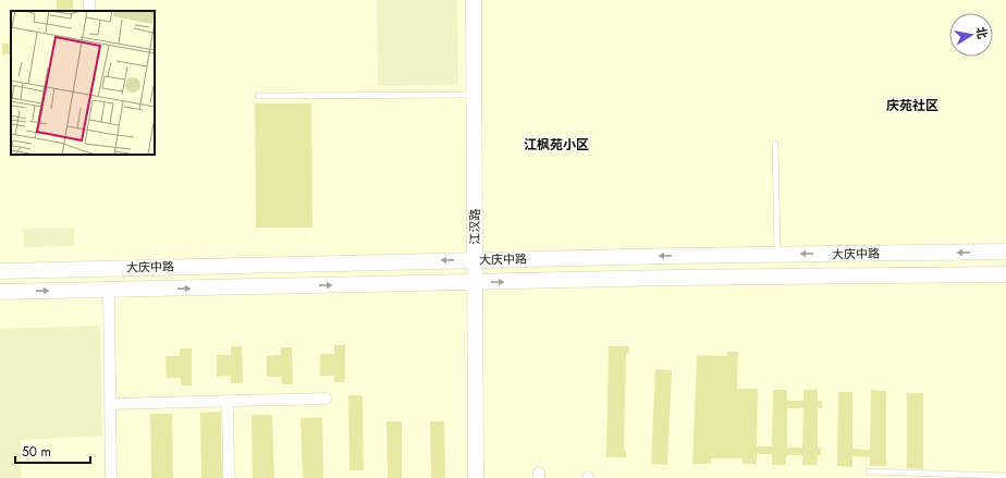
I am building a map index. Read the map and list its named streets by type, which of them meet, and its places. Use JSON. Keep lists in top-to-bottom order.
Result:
{
  "streets": {
    "main road": ["江汉路", "大庆中路"]
  },
  "crossings": [
    ["江汉路", "大庆中路"]
  ],
  "districts": ["庆苑社区", "江枫苑小区"],
  "scale_bar": "50 m",
  "north": "right"
}
